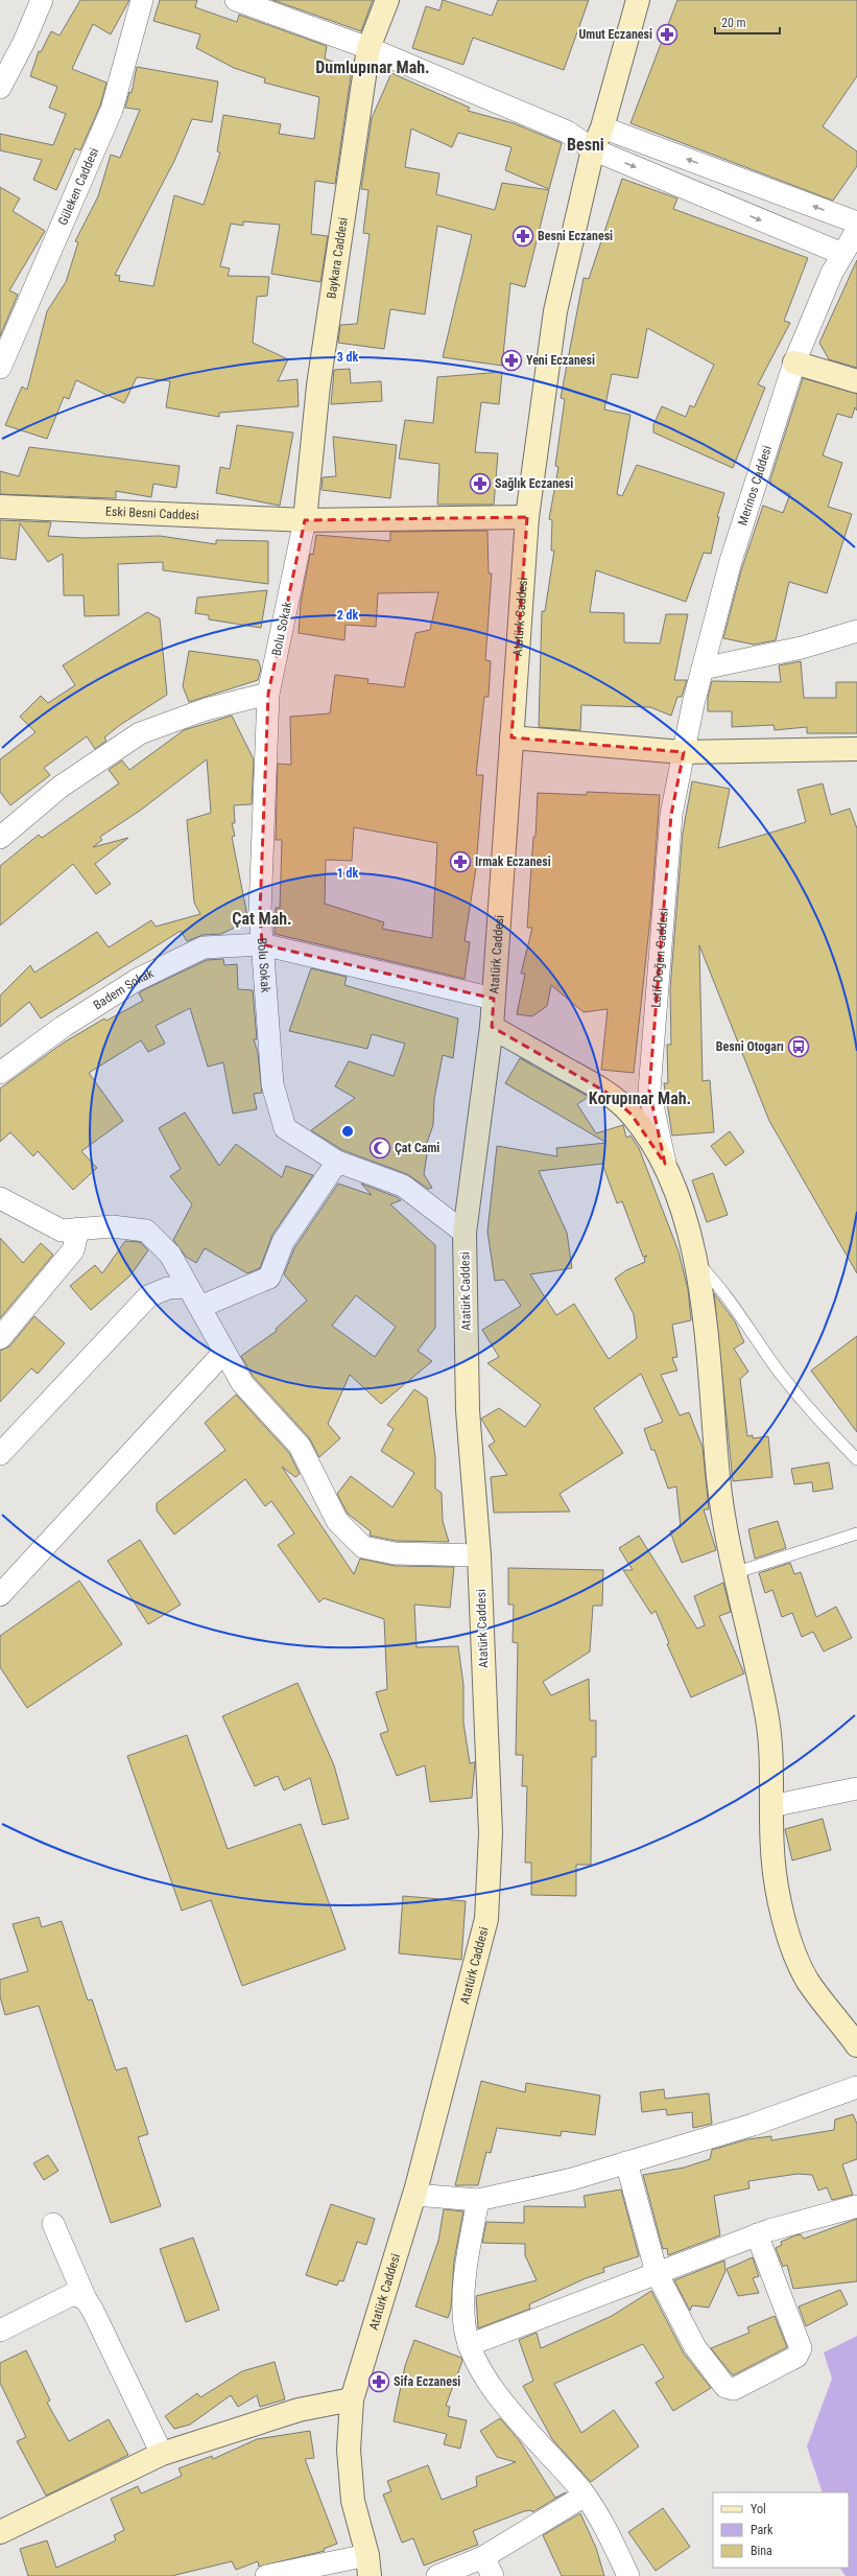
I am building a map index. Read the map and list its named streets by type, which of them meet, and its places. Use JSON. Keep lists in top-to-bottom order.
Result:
{
  "streets": {
    "street": [
      "Güleken Caddesi",
      "Baykara Caddesi",
      "Merinos Caddesi",
      "Eski Besni Caddesi",
      "Atatürk Caddesi",
      "Bolu Sokak",
      "Latif Doğan Caddesi",
      "Badem Sokak"
    ]
  },
  "crossings": [
    ["Baykara Caddesi", "Eski Besni Caddesi"],
    ["Baykara Caddesi", "Bolu Sokak"],
    ["Merinos Caddesi", "Latif Doğan Caddesi"],
    ["Eski Besni Caddesi", "Atatürk Caddesi"],
    ["Eski Besni Caddesi", "Bolu Sokak"],
    ["Atatürk Caddesi", "Bolu Sokak"],
    ["Atatürk Caddesi", "Badem Sokak"],
    ["Bolu Sokak", "Badem Sokak"]
  ],
  "districts": [
    "Dumlupınar Mah.",
    "Besni",
    "Çat Mah.",
    "Korupınar Mah."
  ],
  "places": {
    "pharmacy": [
      "Umut Eczanesi",
      "Besni Eczanesi",
      "Yeni Eczanesi",
      "Sağlık Eczanesi",
      "Irmak Eczanesi",
      "Sifa Eczanesi"
    ],
    "bus stop": ["Besni Otogarı"],
    "mosque": ["Çat Cami"]
  },
  "legend": ["Yol", "Park", "Bina"],
  "scale_bar": "20 m",
  "rings": ["3 dk", "2 dk", "1 dk"]
}
